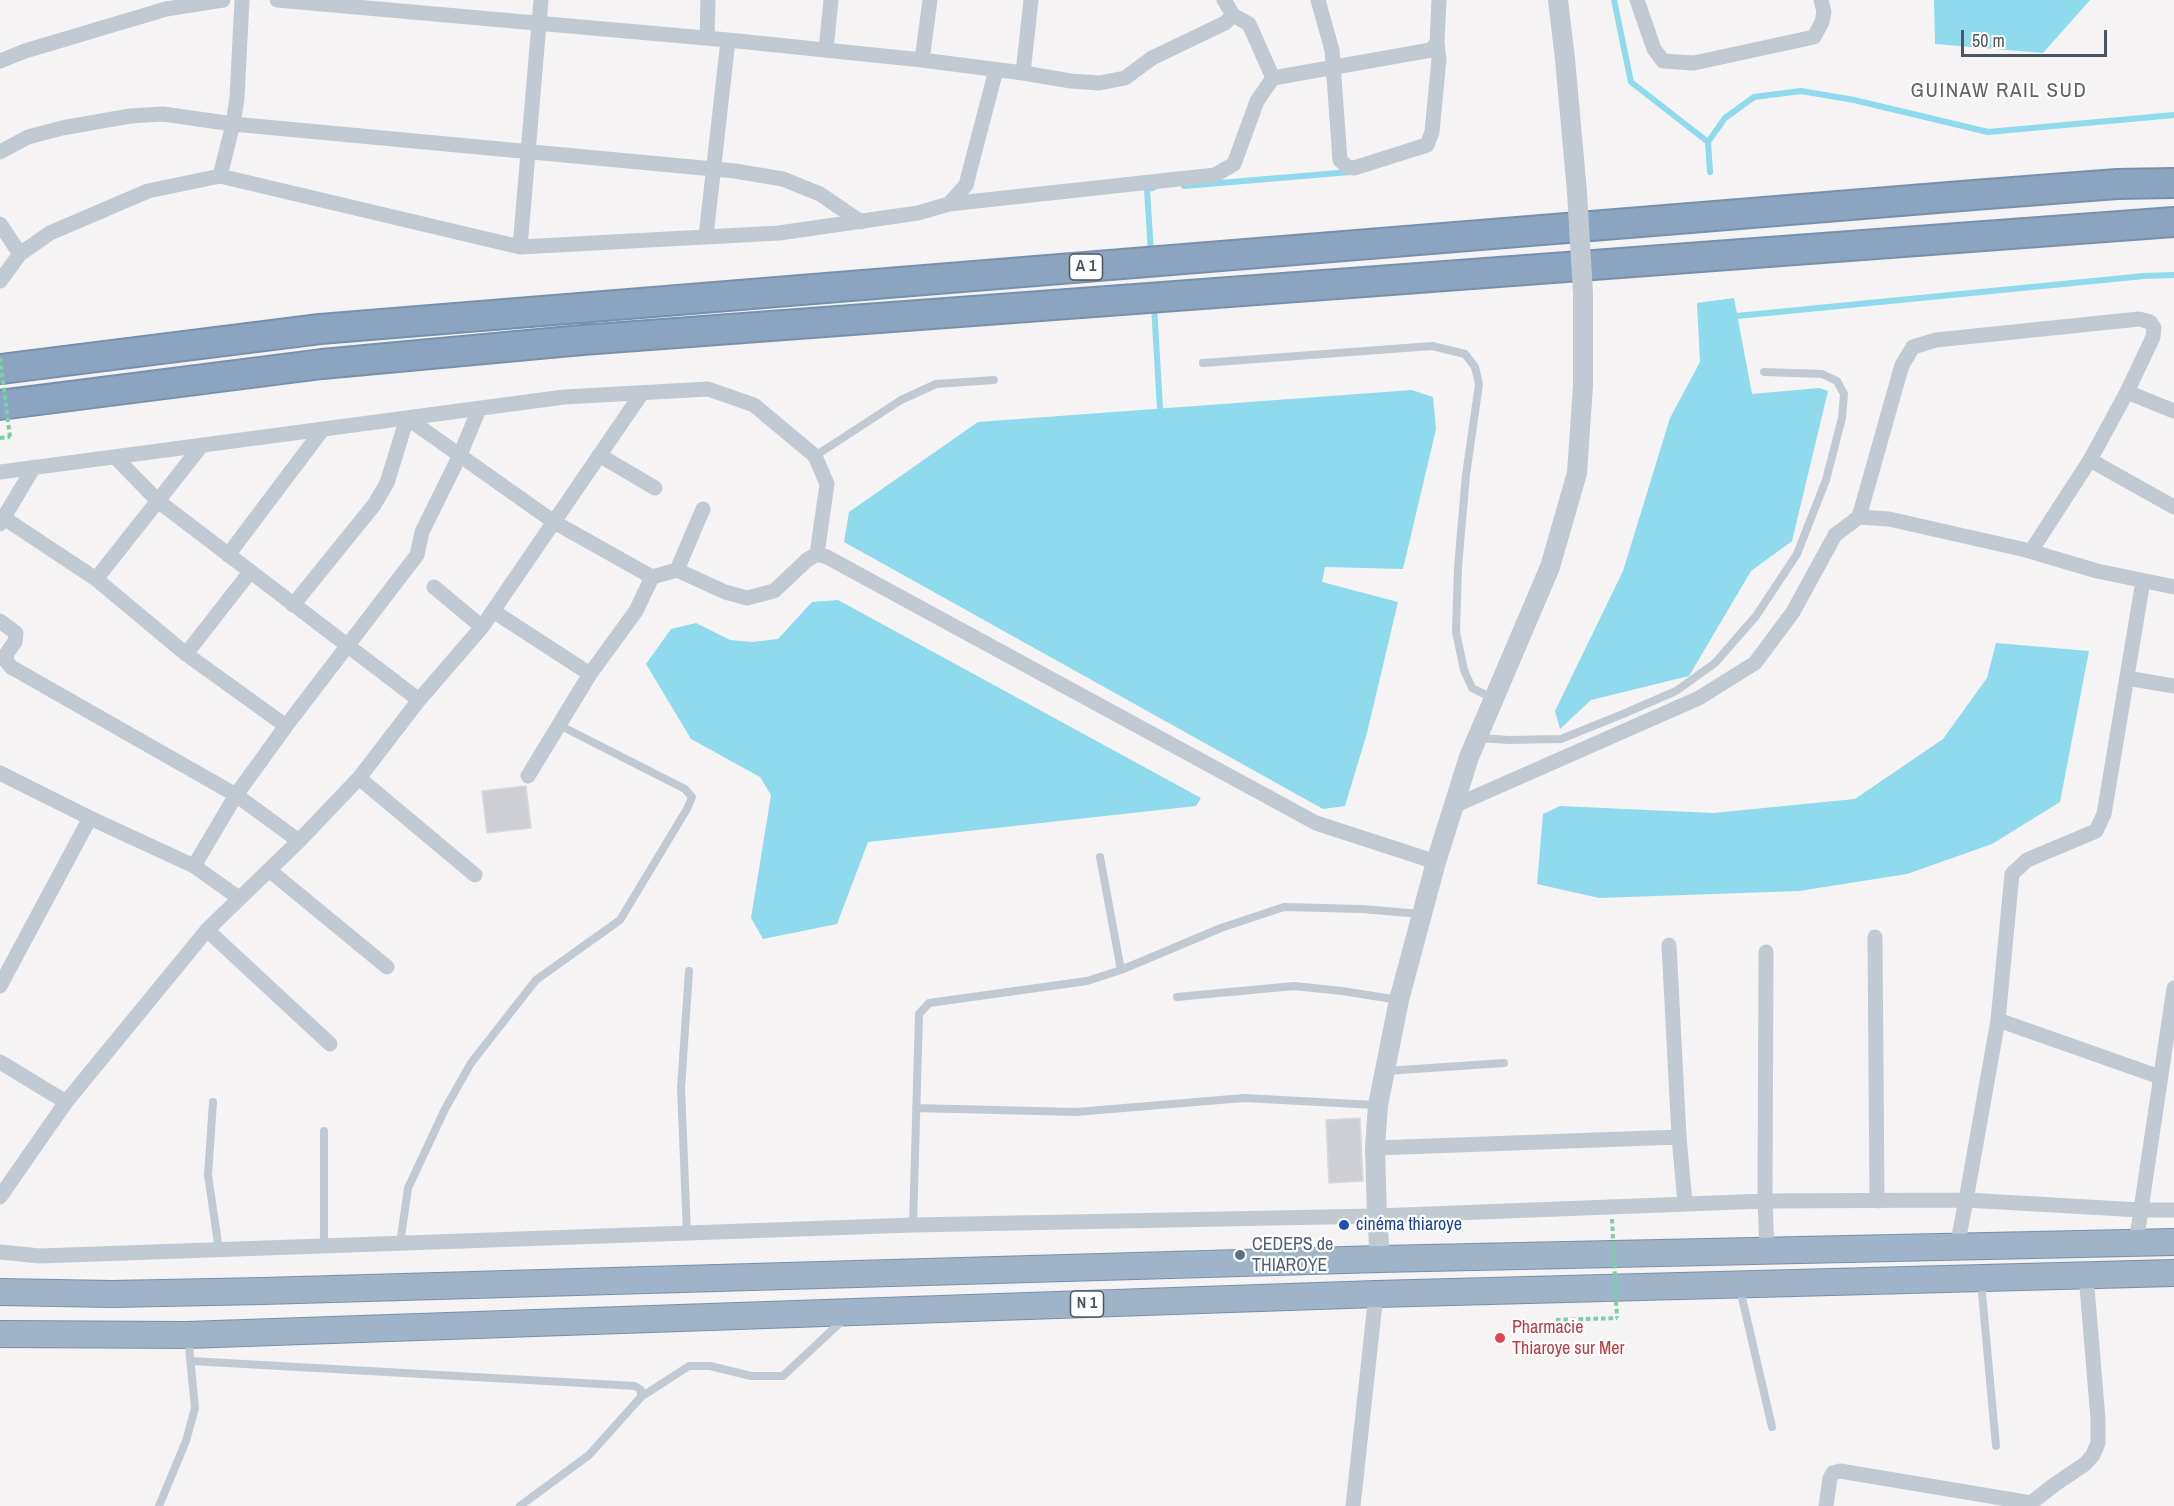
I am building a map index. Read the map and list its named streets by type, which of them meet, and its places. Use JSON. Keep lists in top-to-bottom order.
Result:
{
  "streets": {
    "highway": ["A 1", "N 1"]
  },
  "districts": ["GUINAW RAIL SUD"],
  "places": ["cinéma thiaroye", "CEDEPS de THIAROYE", "Pharmacie Thiaroye sur Mer"],
  "scale_bar": "50 m"
}
